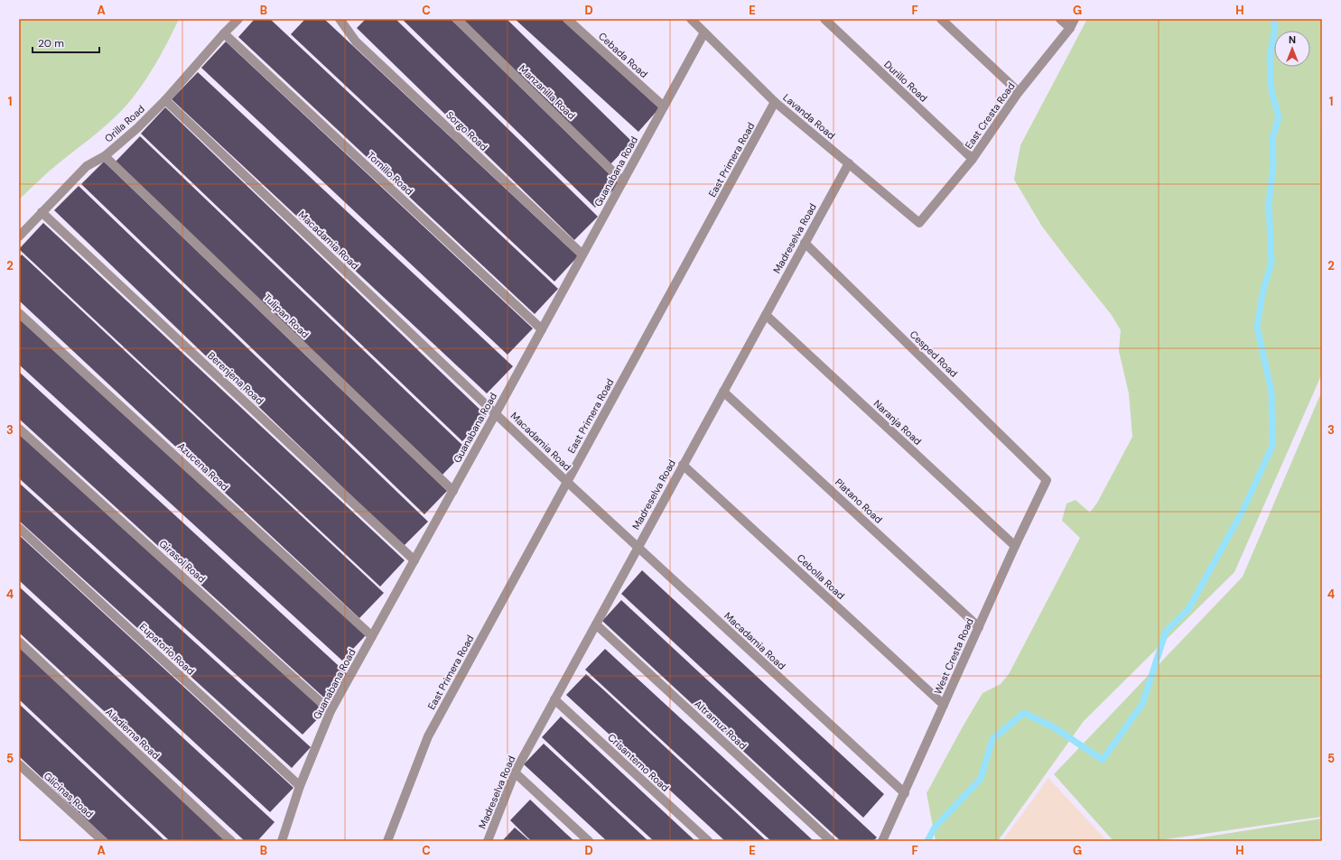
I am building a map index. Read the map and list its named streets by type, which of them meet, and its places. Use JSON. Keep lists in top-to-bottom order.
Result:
{
  "streets": {
    "street": [
      "Cebada Road",
      "Durillo Road",
      "Manzanilla Road",
      "East Cresta Road",
      "Lavanda Road",
      "Orilla Road",
      "Sorgo Road",
      "East Primera Road",
      "Guanabana Road",
      "Tomillo Road",
      "Madreselva Road",
      "Macadamia Road",
      "Tulipan Road",
      "Cesped Road",
      "Berenjena Road",
      "Naranja Road",
      "Azucena Road",
      "Platano Road",
      "Girasol Road",
      "Cebolla Road",
      "Eupatorio Road",
      "West Cresta Road",
      "Altramuz Road",
      "Aladierna Road",
      "Crisantemo Road",
      "Glicinas Road"
    ]
  },
  "crossings": [
    ["Cebada Road", "Guanabana Road"],
    ["Durillo Road", "East Cresta Road"],
    ["Manzanilla Road", "Guanabana Road"],
    ["East Cresta Road", "Lavanda Road"],
    ["Lavanda Road", "East Primera Road"],
    ["Lavanda Road", "Guanabana Road"],
    ["Lavanda Road", "Madreselva Road"],
    ["Orilla Road", "Tomillo Road"],
    ["Orilla Road", "Macadamia Road"],
    ["Orilla Road", "Tulipan Road"],
    ["Orilla Road", "Berenjena Road"],
    ["Sorgo Road", "Guanabana Road"],
    ["East Primera Road", "Macadamia Road"],
    ["Guanabana Road", "Tomillo Road"],
    ["Guanabana Road", "Macadamia Road"],
    ["Guanabana Road", "Tulipan Road"],
    ["Guanabana Road", "Berenjena Road"],
    ["Guanabana Road", "Azucena Road"],
    ["Guanabana Road", "Girasol Road"],
    ["Guanabana Road", "Eupatorio Road"],
    ["Madreselva Road", "Macadamia Road"],
    ["Madreselva Road", "Cesped Road"],
    ["Madreselva Road", "Naranja Road"],
    ["Madreselva Road", "Platano Road"],
    ["Madreselva Road", "Cebolla Road"],
    ["Madreselva Road", "Altramuz Road"],
    ["Madreselva Road", "Crisantemo Road"],
    ["Macadamia Road", "West Cresta Road"],
    ["Cesped Road", "West Cresta Road"],
    ["Naranja Road", "West Cresta Road"],
    ["Platano Road", "West Cresta Road"],
    ["Cebolla Road", "West Cresta Road"]
  ],
  "scale_bar": "20 m",
  "north": "top",
  "grid": {
    "columns": [
      "A",
      "B",
      "C",
      "D",
      "E",
      "F",
      "G",
      "H"
    ],
    "rows": [
      "1",
      "2",
      "3",
      "4",
      "5"
    ]
  }
}
